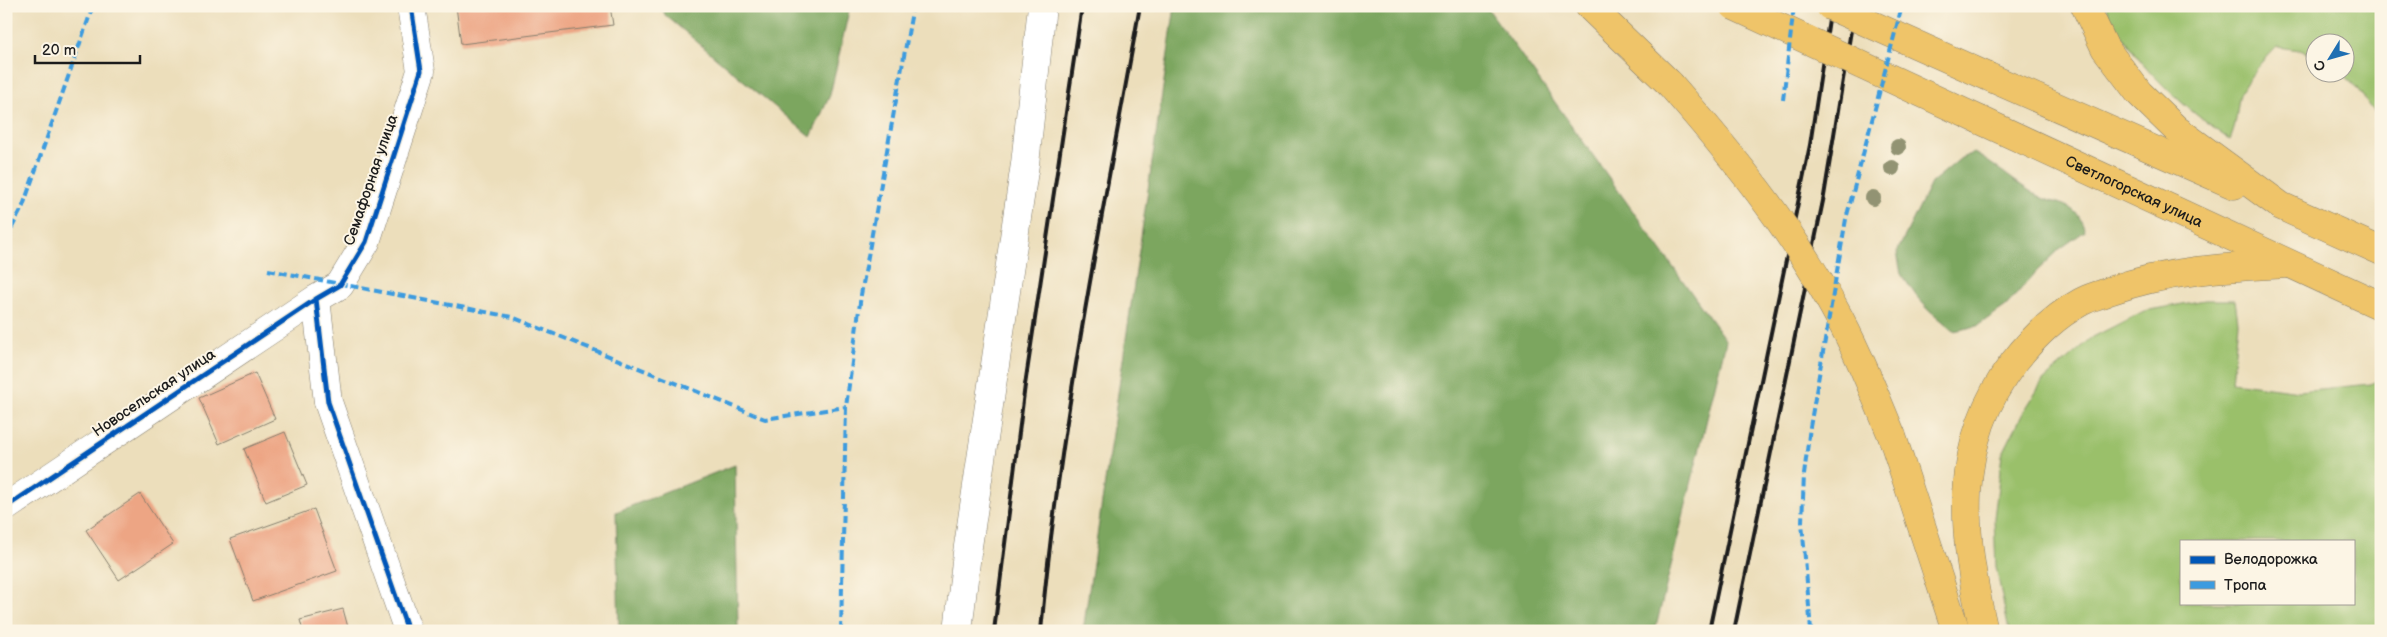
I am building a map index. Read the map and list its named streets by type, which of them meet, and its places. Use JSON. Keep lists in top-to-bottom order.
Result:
{
  "streets": {
    "main road": ["Светлогорская улица"],
    "street": ["Семафорная улица", "Новосельская улица"]
  },
  "crossings": [
    ["Семафорная улица", "Новосельская улица"]
  ],
  "legend": ["Велодорожка", "Тропа"],
  "scale_bar": "20 m",
  "north": "bottom left"
}
